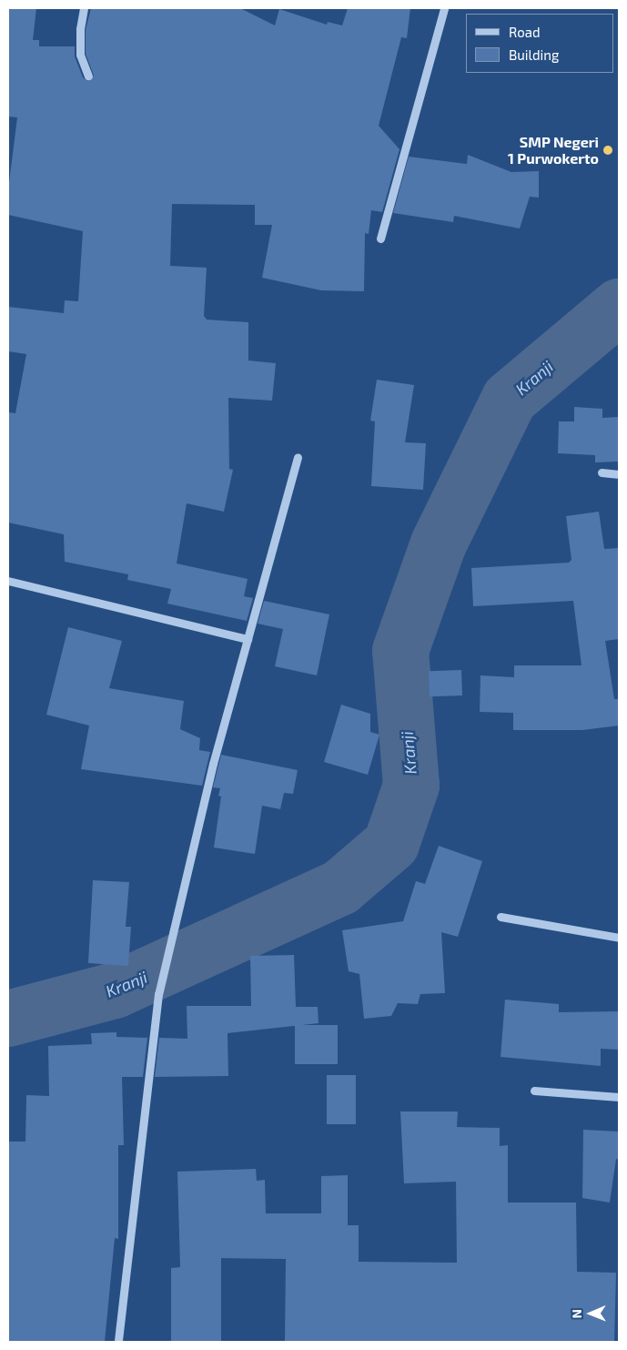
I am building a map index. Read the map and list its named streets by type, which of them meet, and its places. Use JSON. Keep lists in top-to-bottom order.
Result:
{
  "water": ["Kranji"],
  "places": ["SMP Negeri 1 Purwokerto"],
  "legend": ["Road", "Building"],
  "north": "left"
}
